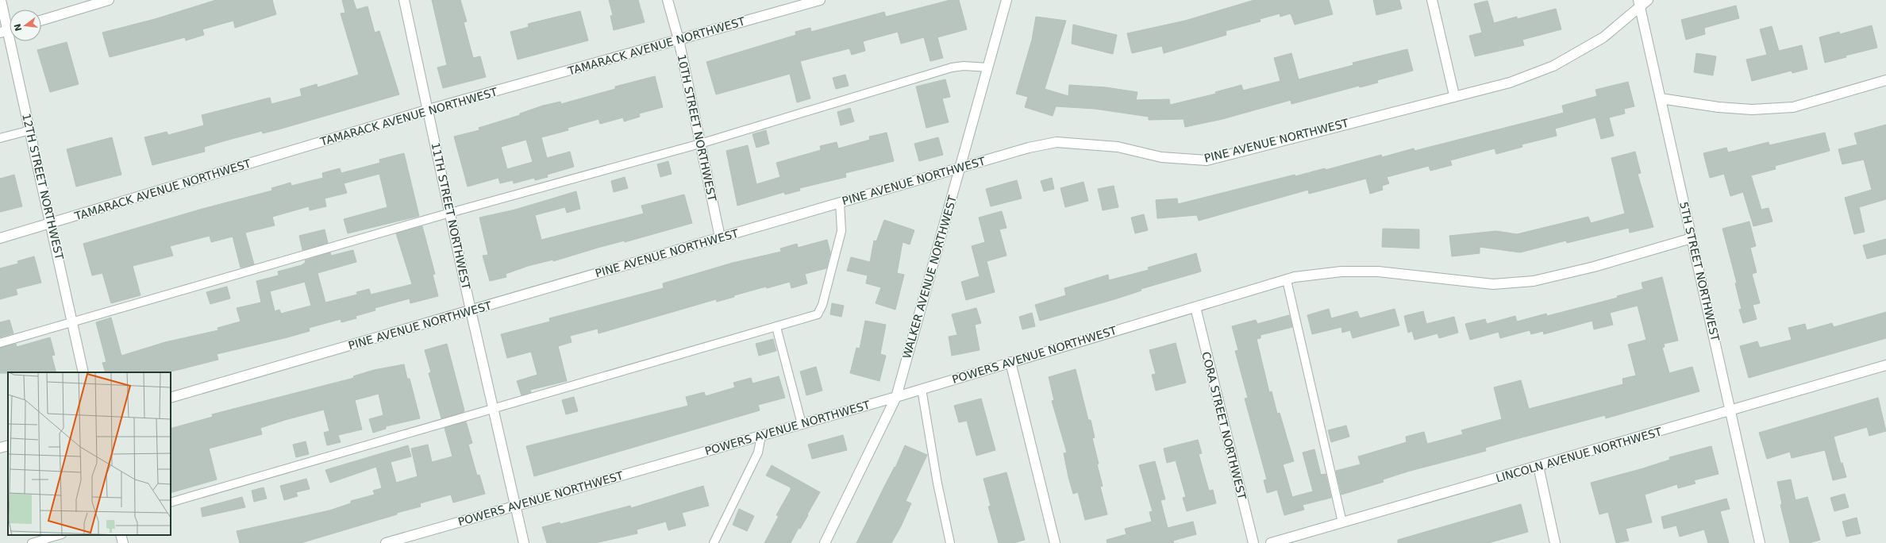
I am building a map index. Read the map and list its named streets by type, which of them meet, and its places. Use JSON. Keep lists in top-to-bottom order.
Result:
{
  "streets": {
    "street": [
      "TAMARACK AVENUE NORTHWEST",
      "10TH STREET NORTHWEST",
      "PINE AVENUE NORTHWEST",
      "12TH STREET NORTHWEST",
      "11TH STREET NORTHWEST",
      "5TH STREET NORTHWEST",
      "WALKER AVENUE NORTHWEST",
      "POWERS AVENUE NORTHWEST",
      "CORA STREET NORTHWEST",
      "LINCOLN AVENUE NORTHWEST"
    ]
  },
  "crossings": [
    ["TAMARACK AVENUE NORTHWEST", "10TH STREET NORTHWEST"],
    ["TAMARACK AVENUE NORTHWEST", "12TH STREET NORTHWEST"],
    ["TAMARACK AVENUE NORTHWEST", "11TH STREET NORTHWEST"],
    ["10TH STREET NORTHWEST", "PINE AVENUE NORTHWEST"],
    ["PINE AVENUE NORTHWEST", "11TH STREET NORTHWEST"],
    ["PINE AVENUE NORTHWEST", "5TH STREET NORTHWEST"],
    ["PINE AVENUE NORTHWEST", "WALKER AVENUE NORTHWEST"],
    ["11TH STREET NORTHWEST", "POWERS AVENUE NORTHWEST"],
    ["5TH STREET NORTHWEST", "POWERS AVENUE NORTHWEST"],
    ["5TH STREET NORTHWEST", "LINCOLN AVENUE NORTHWEST"],
    ["WALKER AVENUE NORTHWEST", "POWERS AVENUE NORTHWEST"],
    ["POWERS AVENUE NORTHWEST", "CORA STREET NORTHWEST"]
  ],
  "north": "left"
}
